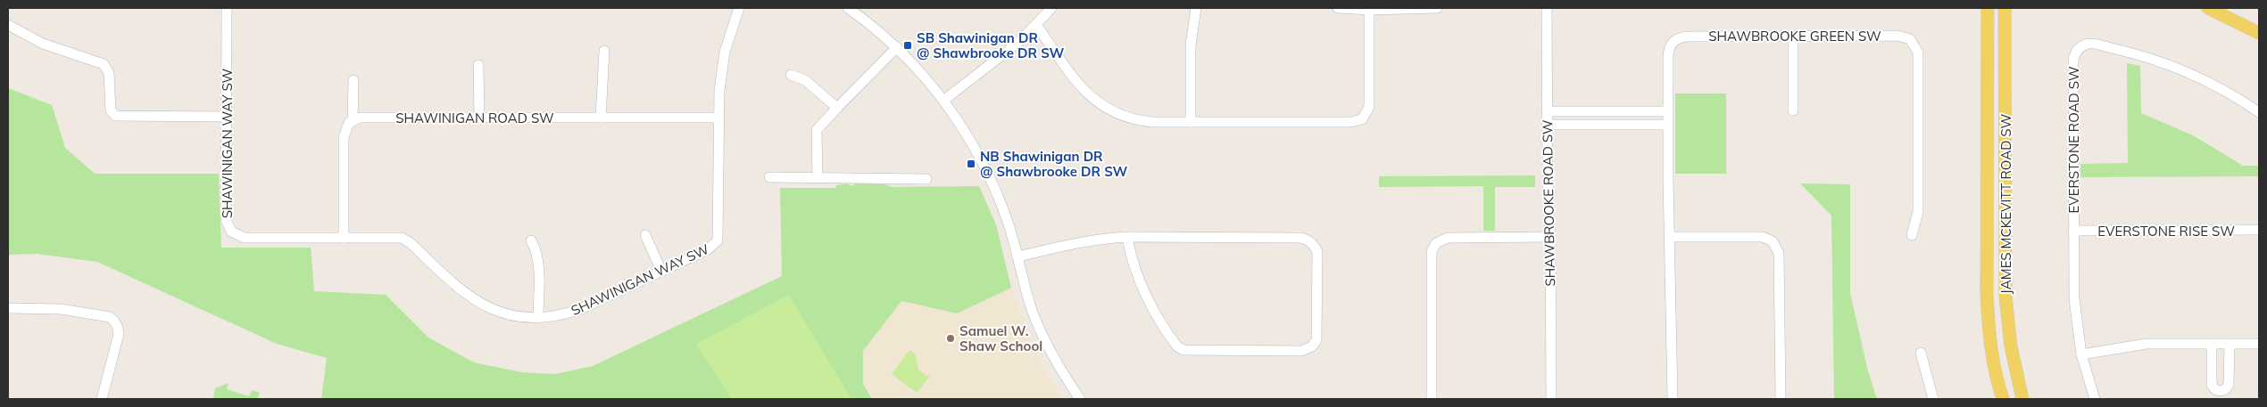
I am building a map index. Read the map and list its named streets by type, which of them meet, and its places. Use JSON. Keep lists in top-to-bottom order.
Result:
{
  "streets": {
    "main road": ["JAMES MCKEVITT ROAD SW"],
    "street": [
      "SHAWBROOKE GREEN SW",
      "SHAWINIGAN ROAD SW",
      "EVERSTONE ROAD SW",
      "SHAWINIGAN WAY SW",
      "SHAWBROOKE ROAD SW",
      "EVERSTONE RISE SW"
    ]
  },
  "crossings": [
    ["SHAWINIGAN ROAD SW", "SHAWINIGAN WAY SW"],
    ["EVERSTONE ROAD SW", "EVERSTONE RISE SW"]
  ],
  "places": {
    "transit": ["SB Shawinigan DR @ Shawbrooke DR SW", "NB Shawinigan DR @ Shawbrooke DR SW"],
    "other": ["Samuel W. Shaw School"]
  }
}
